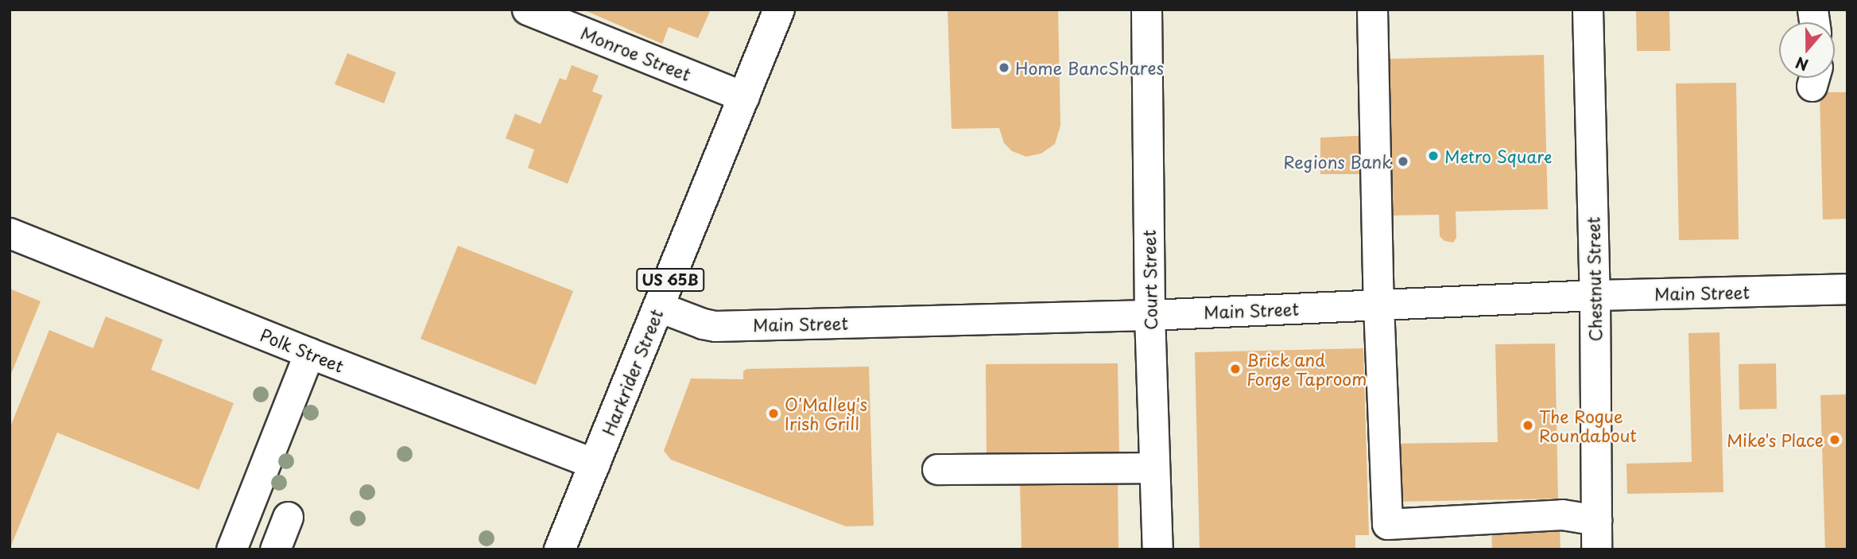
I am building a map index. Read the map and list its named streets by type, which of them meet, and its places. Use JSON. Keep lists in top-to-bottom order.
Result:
{
  "streets": {
    "main road": ["US 65B", "Harkrider Street"],
    "street": [
      "Monroe Street",
      "Chestnut Street",
      "Court Street",
      "Main Street",
      "Polk Street"
    ]
  },
  "crossings": [
    ["Monroe Street", "Harkrider Street"],
    ["Chestnut Street", "Main Street"],
    ["Court Street", "Main Street"],
    ["Main Street", "Harkrider Street"],
    ["Polk Street", "Harkrider Street"]
  ],
  "places": [
    "Home BancShares",
    "Metro Square",
    "Regions Bank",
    "Brick and Forge Taproom",
    "O'Malley's Irish Grill",
    "The Rogue Roundabout",
    "Mike's Place"
  ],
  "north": "bottom"
}
